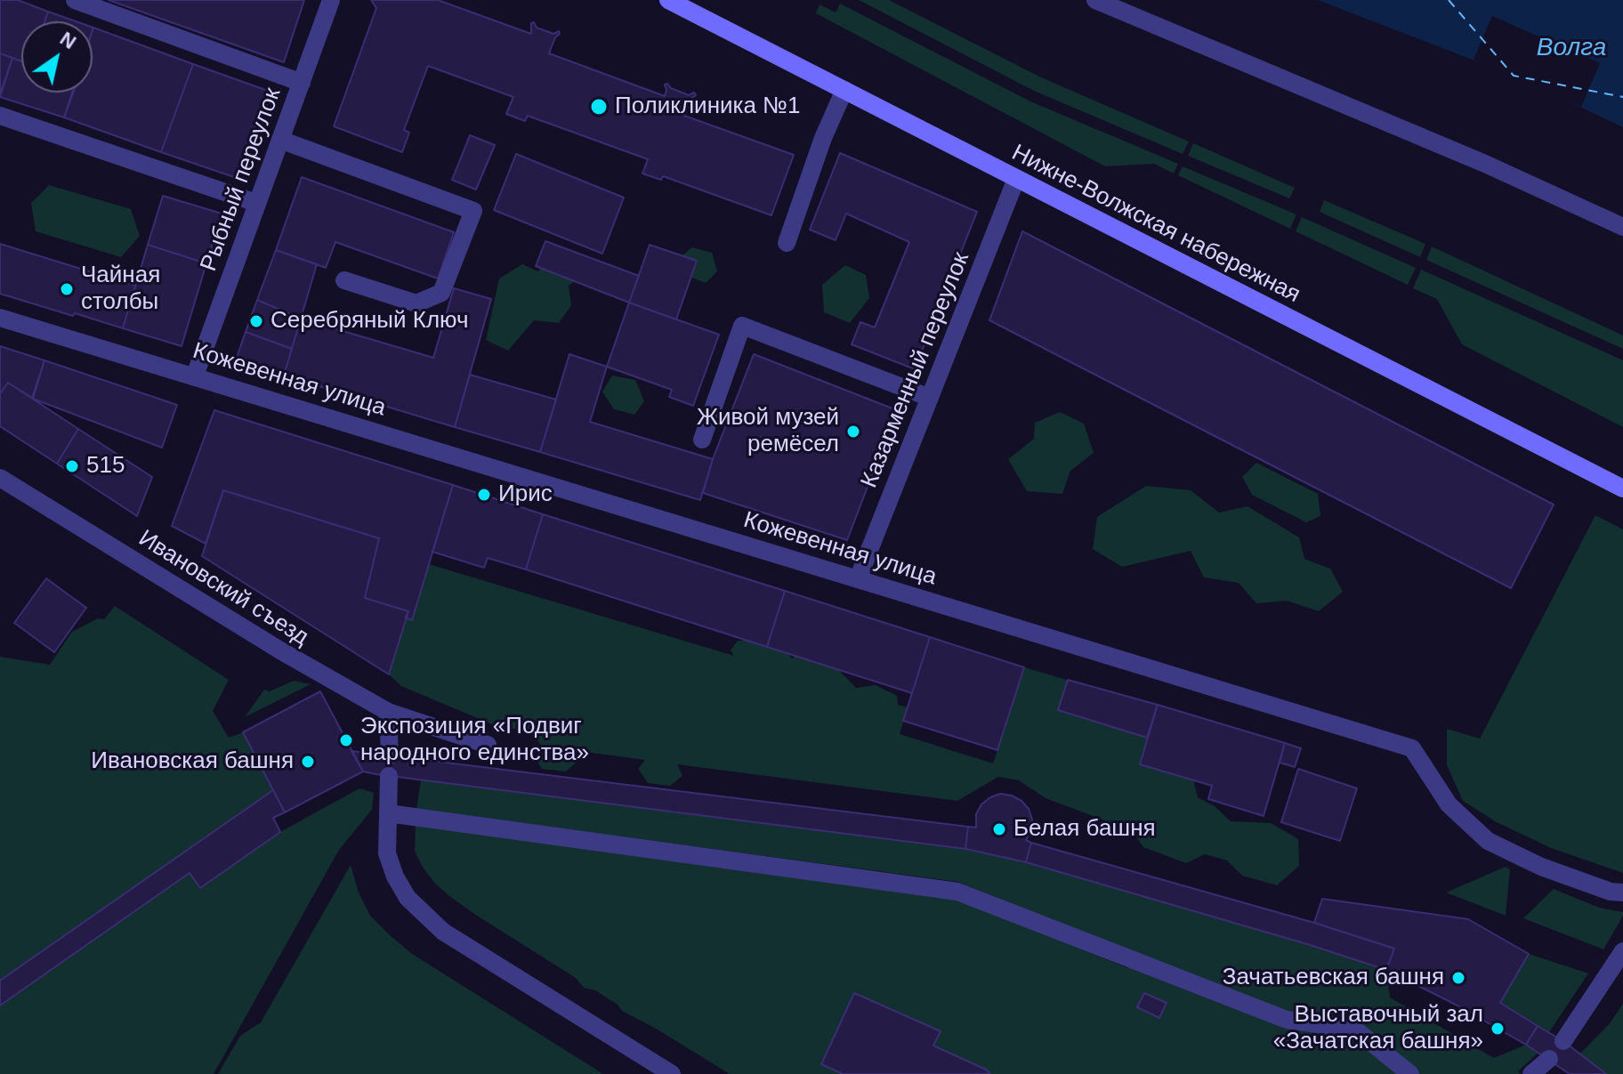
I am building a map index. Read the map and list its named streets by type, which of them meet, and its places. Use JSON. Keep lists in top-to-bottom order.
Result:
{
  "streets": {
    "main road": ["Нижне-Волжская набережная"],
    "street": [
      "Рыбный переулок",
      "Казарменный переулок",
      "Кожевенная улица",
      "Ивановский съезд"
    ]
  },
  "crossings": [
    ["Рыбный переулок", "Кожевенная улица"],
    ["Нижне-Волжская набережная", "Казарменный переулок"],
    ["Казарменный переулок", "Кожевенная улица"]
  ],
  "water": ["Волга"],
  "places": [
    "Поликлиника №1",
    "Чайная столбы",
    "Серебряный Ключ",
    "Живой музей ремёсел",
    "515",
    "Ирис",
    "Экспозиция «Подвиг народного единства»",
    "Ивановская башня",
    "Белая башня",
    "Зачатьевская башня",
    "Выставочный зал «Зачатская башня»"
  ],
  "north": "top right"
}
